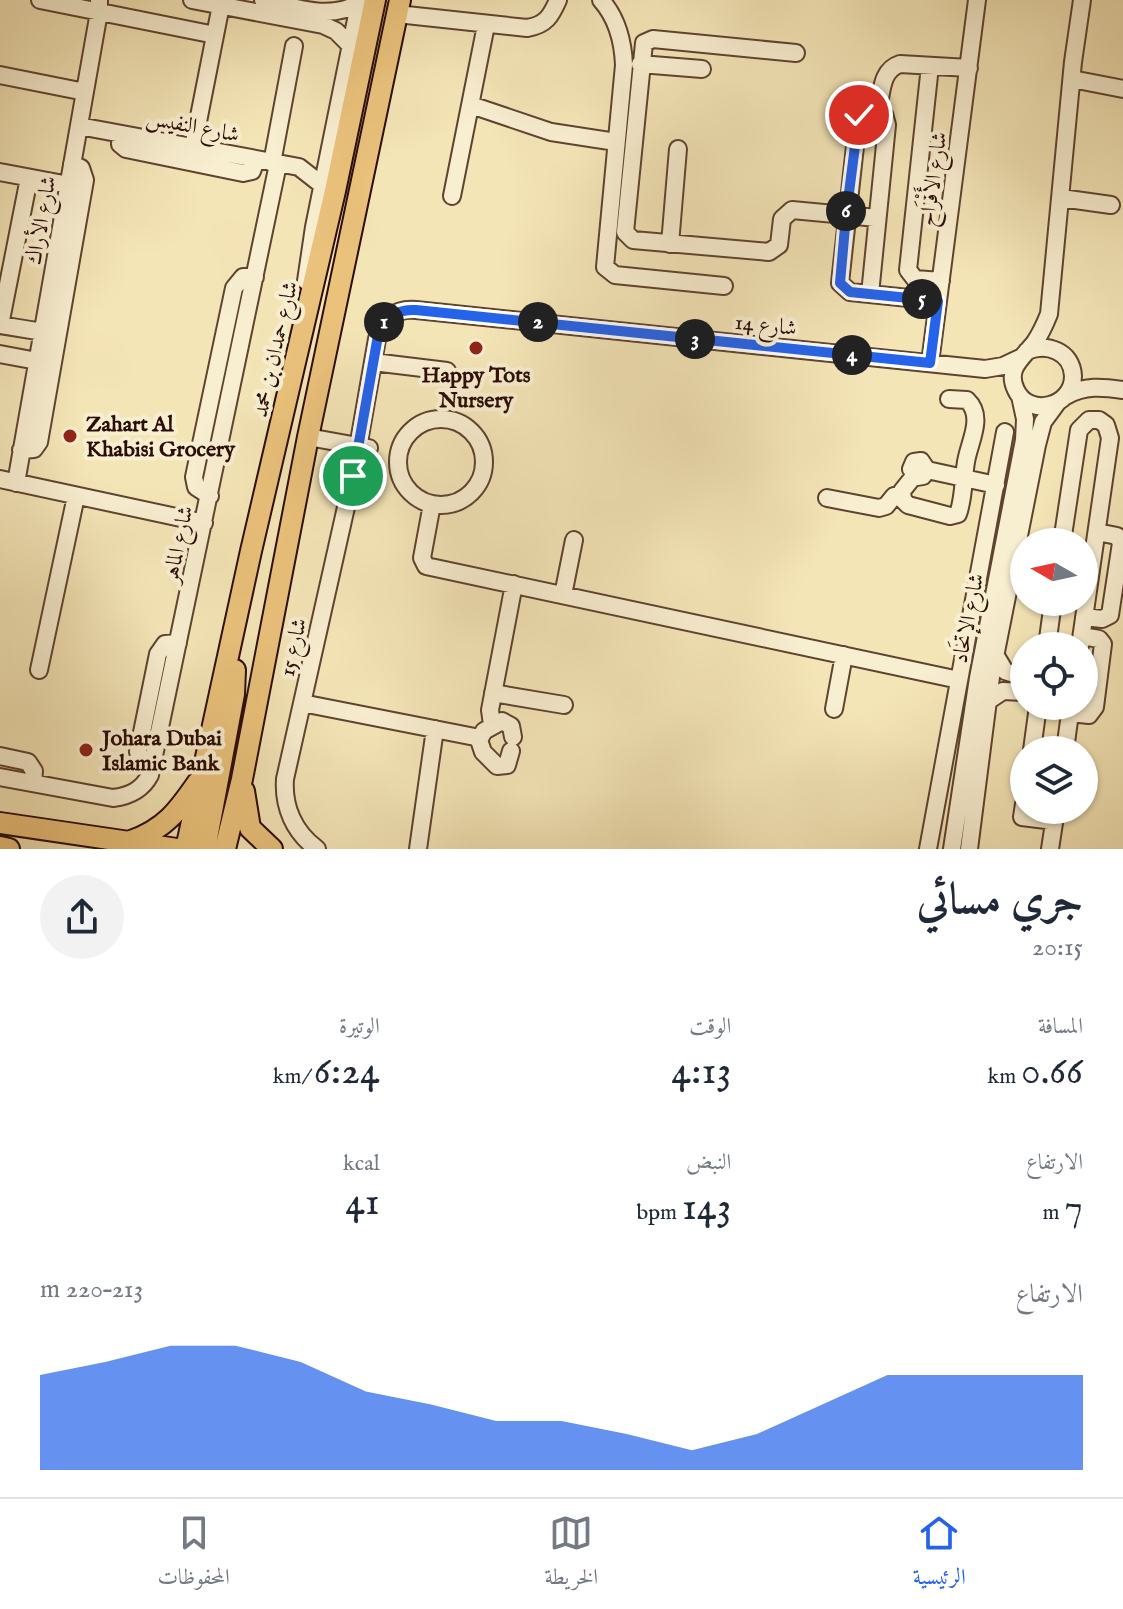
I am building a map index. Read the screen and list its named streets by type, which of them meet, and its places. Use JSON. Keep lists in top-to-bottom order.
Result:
{
  "streets": {
    "main road": ["شارع حمدان بن محمد"],
    "street": [
      "شارع النفيس",
      "شارع الأَفْرَاح",
      "شارع الأراك",
      "شارع 14",
      "شارع الماهر",
      "شارع الإتحَاد",
      "شارع 15"
    ]
  },
  "crossings": [
    ["شارع النفيس", "شارع الأراك"],
    ["شارع النفيس", "شارع الماهر"],
    ["شارع الأَفْرَاح", "شارع 14"],
    ["شارع 14", "شارع الإتحَاد"],
    ["شارع 14", "شارع 15"]
  ],
  "places": ["Happy Tots Nursery", "Zahart Al Khabisi Grocery", "Johara Dubai Islamic Bank"],
  "north": "left",
  "page": {
    "pins": [
      "6",
      "5",
      "1",
      "2",
      "3",
      "4"
    ],
    "heading": ["جري مسائي", "20:15"],
    "stats": [
      ["المسافة", "0.66 km"],
      ["الوقت", "4:13"],
      ["الوتيرة", "6:24 /km"],
      ["الارتفاع", "7 m"],
      ["النبض", "143 bpm"],
      ["kcal", "41"]
    ],
    "chart": ["الارتفاع", "213–220 m"],
    "tabs": ["الرئيسية", "الخريطة", "المحفوظات"]
  }
}
